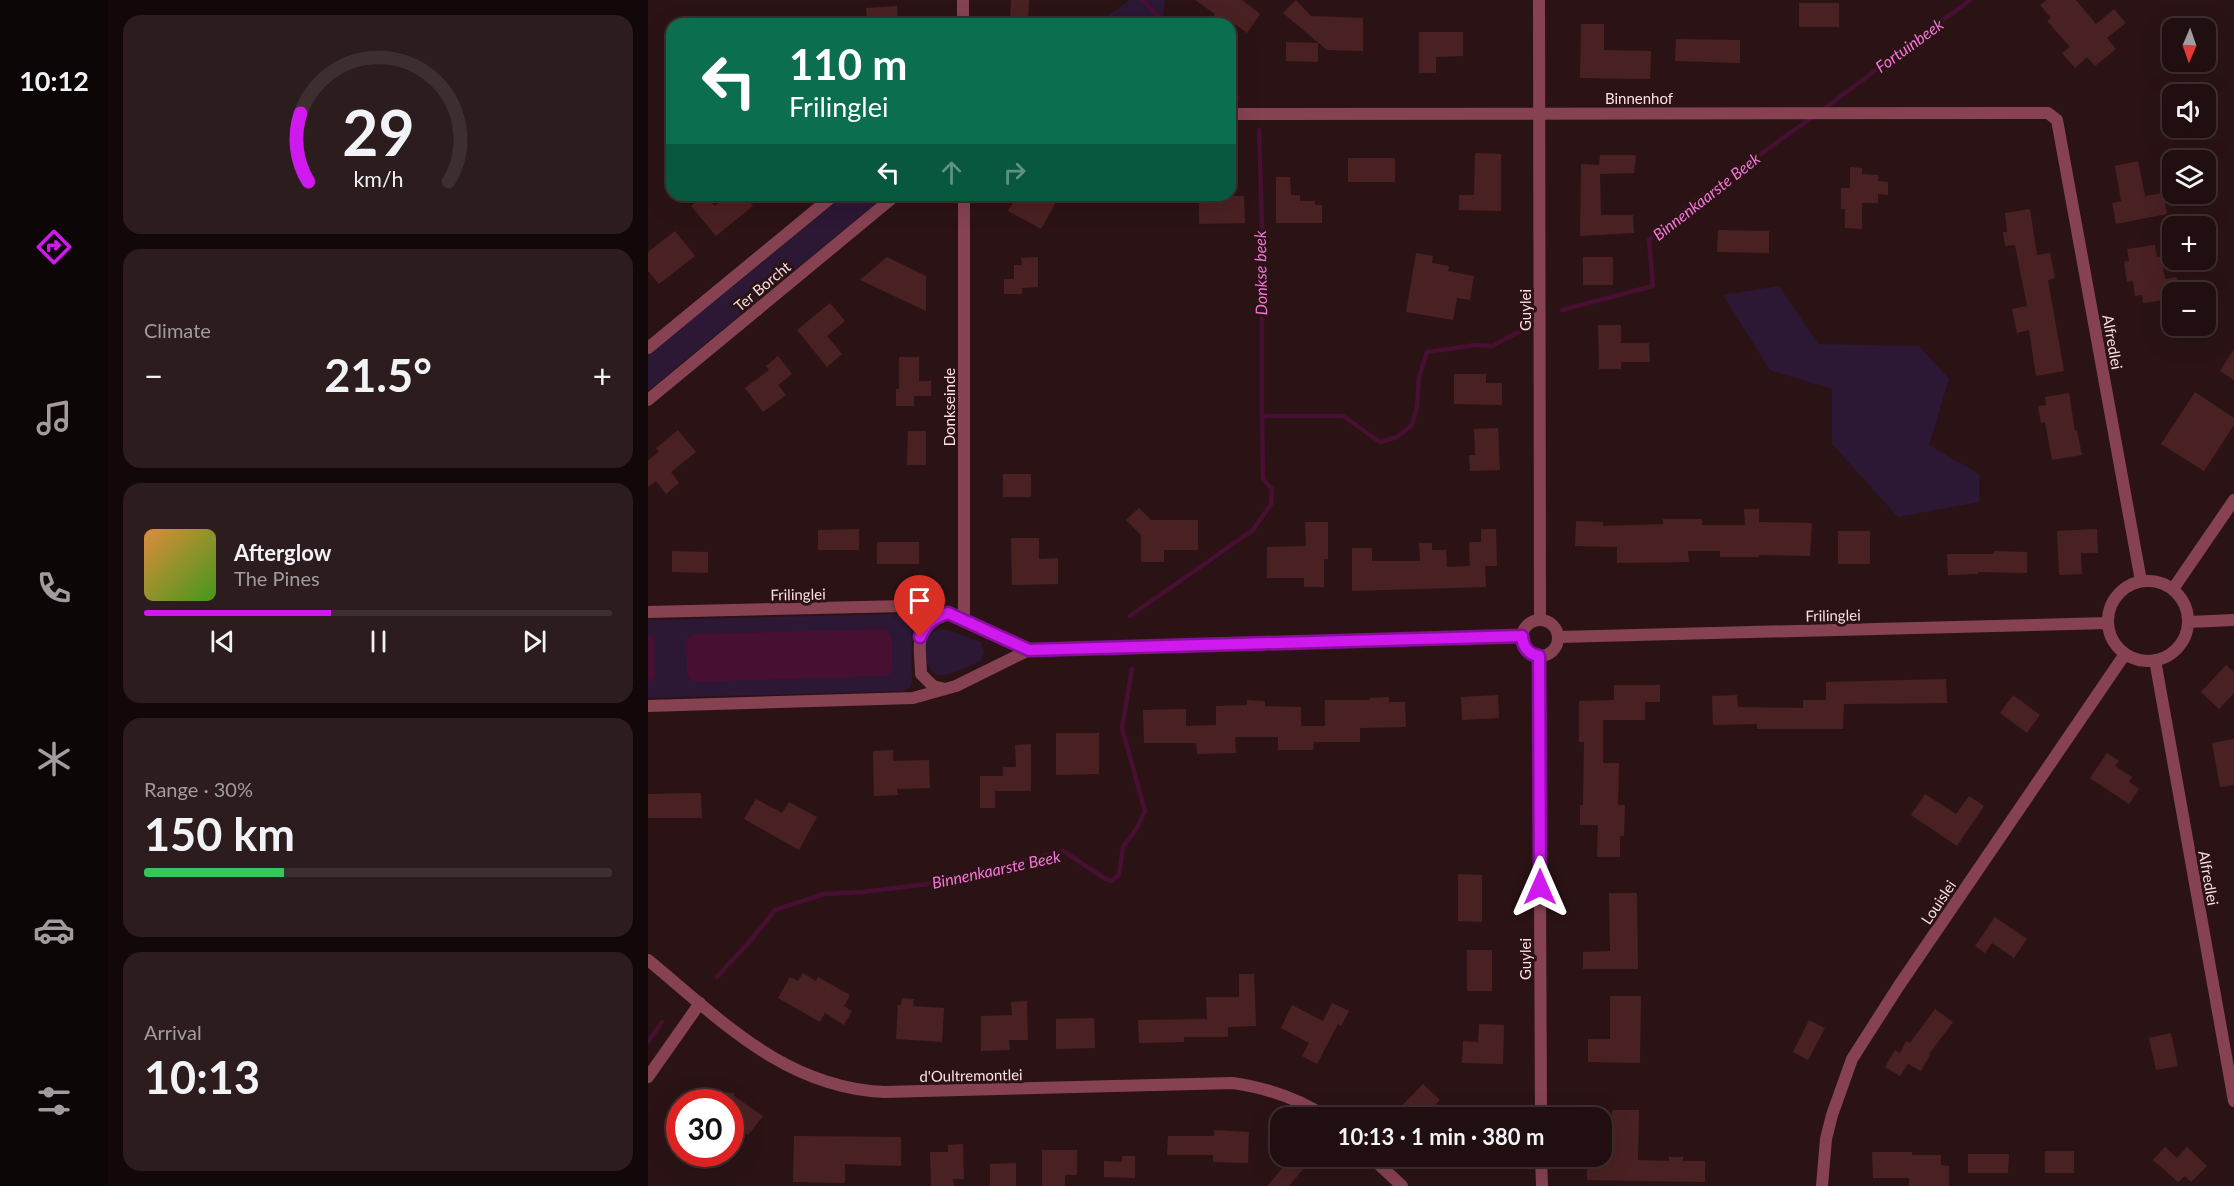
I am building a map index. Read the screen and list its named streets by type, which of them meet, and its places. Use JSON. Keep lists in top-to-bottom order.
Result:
{
  "streets": {
    "street": [
      "Binnenhof",
      "Ter Borcht",
      "Guylei",
      "Alfredlei",
      "Donkseinde",
      "Frilinglei",
      "Louislei",
      "d'Oultremontlei"
    ]
  },
  "crossings": [
    ["Binnenhof", "Guylei"],
    ["Binnenhof", "Alfredlei"],
    ["Guylei", "Frilinglei"],
    ["Alfredlei", "Frilinglei"],
    ["Alfredlei", "Louislei"],
    ["Donkseinde", "Frilinglei"],
    ["Frilinglei", "Louislei"]
  ],
  "water": ["Fortuinbeek", "Binnenkaarste Beek", "Donkse beek"],
  "north": "bottom",
  "page": {
    "tabs": "10:12",
    "map_buttons": ["+", "−"],
    "turn": ["110 m", "Frilinglei"],
    "tile": [
      "Climate",
      ["Range · 30%", "150 km"],
      ["Arrival", "10:13"]
    ],
    "heat": ["−", "21.5°", "+"],
    "song": ["Afterglow", "The Pines"],
    "limit": "30",
    "trip": "10:13 · 1 min · 380 m",
    "gauge": ["29", "km/h"]
  }
}
